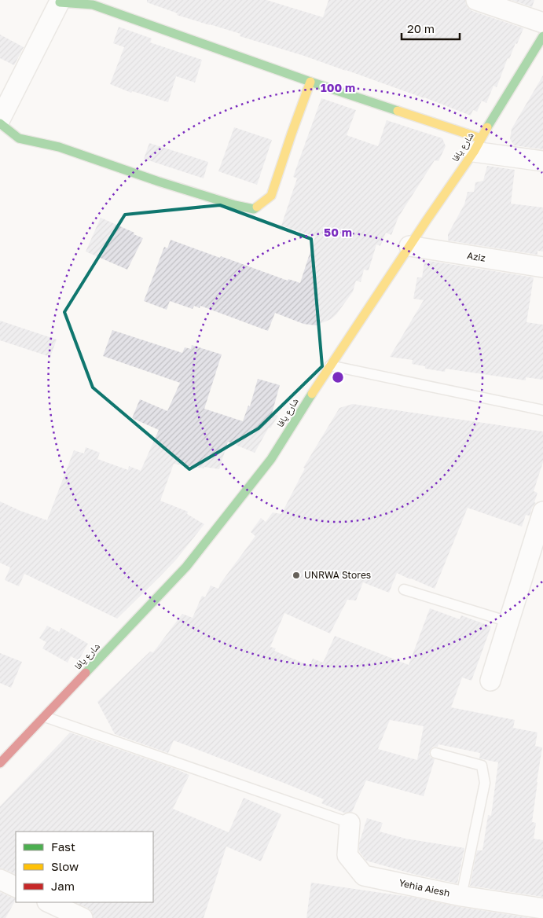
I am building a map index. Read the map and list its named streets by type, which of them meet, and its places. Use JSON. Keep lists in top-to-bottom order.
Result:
{
  "streets": {
    "street": ["شارع يافا", "Aziz", "Yehia Aiesh"]
  },
  "crossings": [
    ["شارع يافا", "Aziz"]
  ],
  "places": ["UNRWA Stores"],
  "legend": ["Fast", "Slow", "Jam"],
  "scale_bar": "20 m",
  "rings": ["100 m", "50 m"]
}
